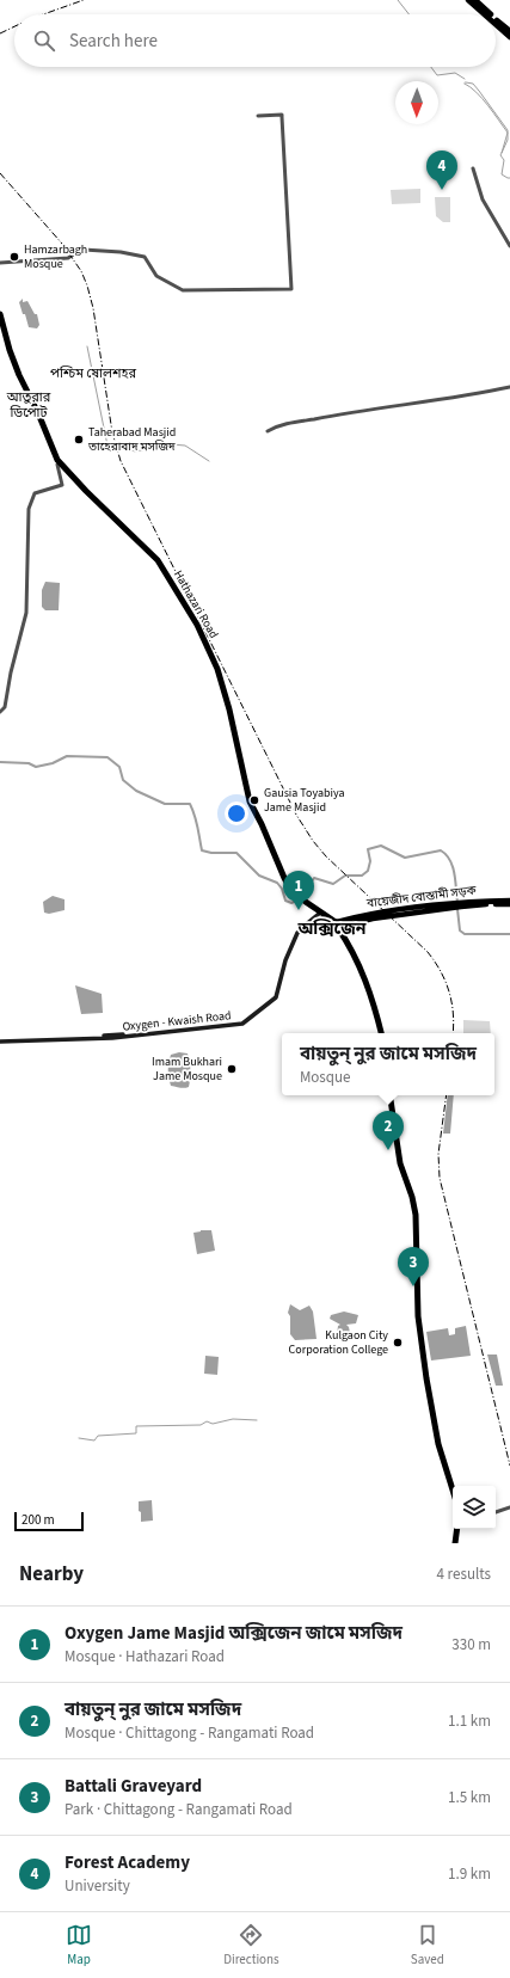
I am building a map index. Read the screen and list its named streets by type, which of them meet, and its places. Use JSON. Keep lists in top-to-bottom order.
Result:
{
  "streets": {
    "highway": ["Hathazari Road"],
    "main road": ["বায়েজীদ বোস্তামী সড়ক", "Oxygen - Kwaish Road"]
  },
  "crossings": [
    ["Hathazari Road", "বায়েজীদ বোস্তামী সড়ক"],
    ["Hathazari Road", "Oxygen - Kwaish Road"]
  ],
  "districts": ["পশ্চিম ষোলশহর", "আতুরার ডিপোট", "অক্সিজেন"],
  "places": [
    "Hamzarbagh Mosque",
    "Taherabad Masjid তাহেরাবাদ মসজিদ",
    "Gausia Toyabiya Jame Masjid",
    "Imam Bukhari Jame Mosque",
    "Kulgaon City Corporation College"
  ],
  "scale_bar": "200 m",
  "north": "bottom",
  "page": {
    "search": "Search here",
    "pins": [
      "4",
      "1",
      "2",
      "3"
    ],
    "popup": ["বায়তুন্ নুর জামে মসজিদ", "Mosque"],
    "scale": "200 m",
    "heading": ["Nearby", "4 results"],
    "list": [
      {
        "mark": "1",
        "name": "Oxygen Jame Masjid অক্সিজেন জামে মসজিদ",
        "note": "Mosque · Hathazari Road",
        "value": "330 m"
      },
      {
        "mark": "2",
        "name": "বায়তুন্ নুর জামে মসজিদ",
        "note": "Mosque · Chittagong - Rangamati Road",
        "value": "1.1 km"
      },
      {
        "mark": "3",
        "name": "Battali Graveyard",
        "note": "Park · Chittagong - Rangamati Road",
        "value": "1.5 km"
      },
      {
        "mark": "4",
        "name": "Forest Academy",
        "note": "University",
        "value": "1.9 km"
      }
    ],
    "nav": ["Map", "Directions", "Saved"]
  }
}
